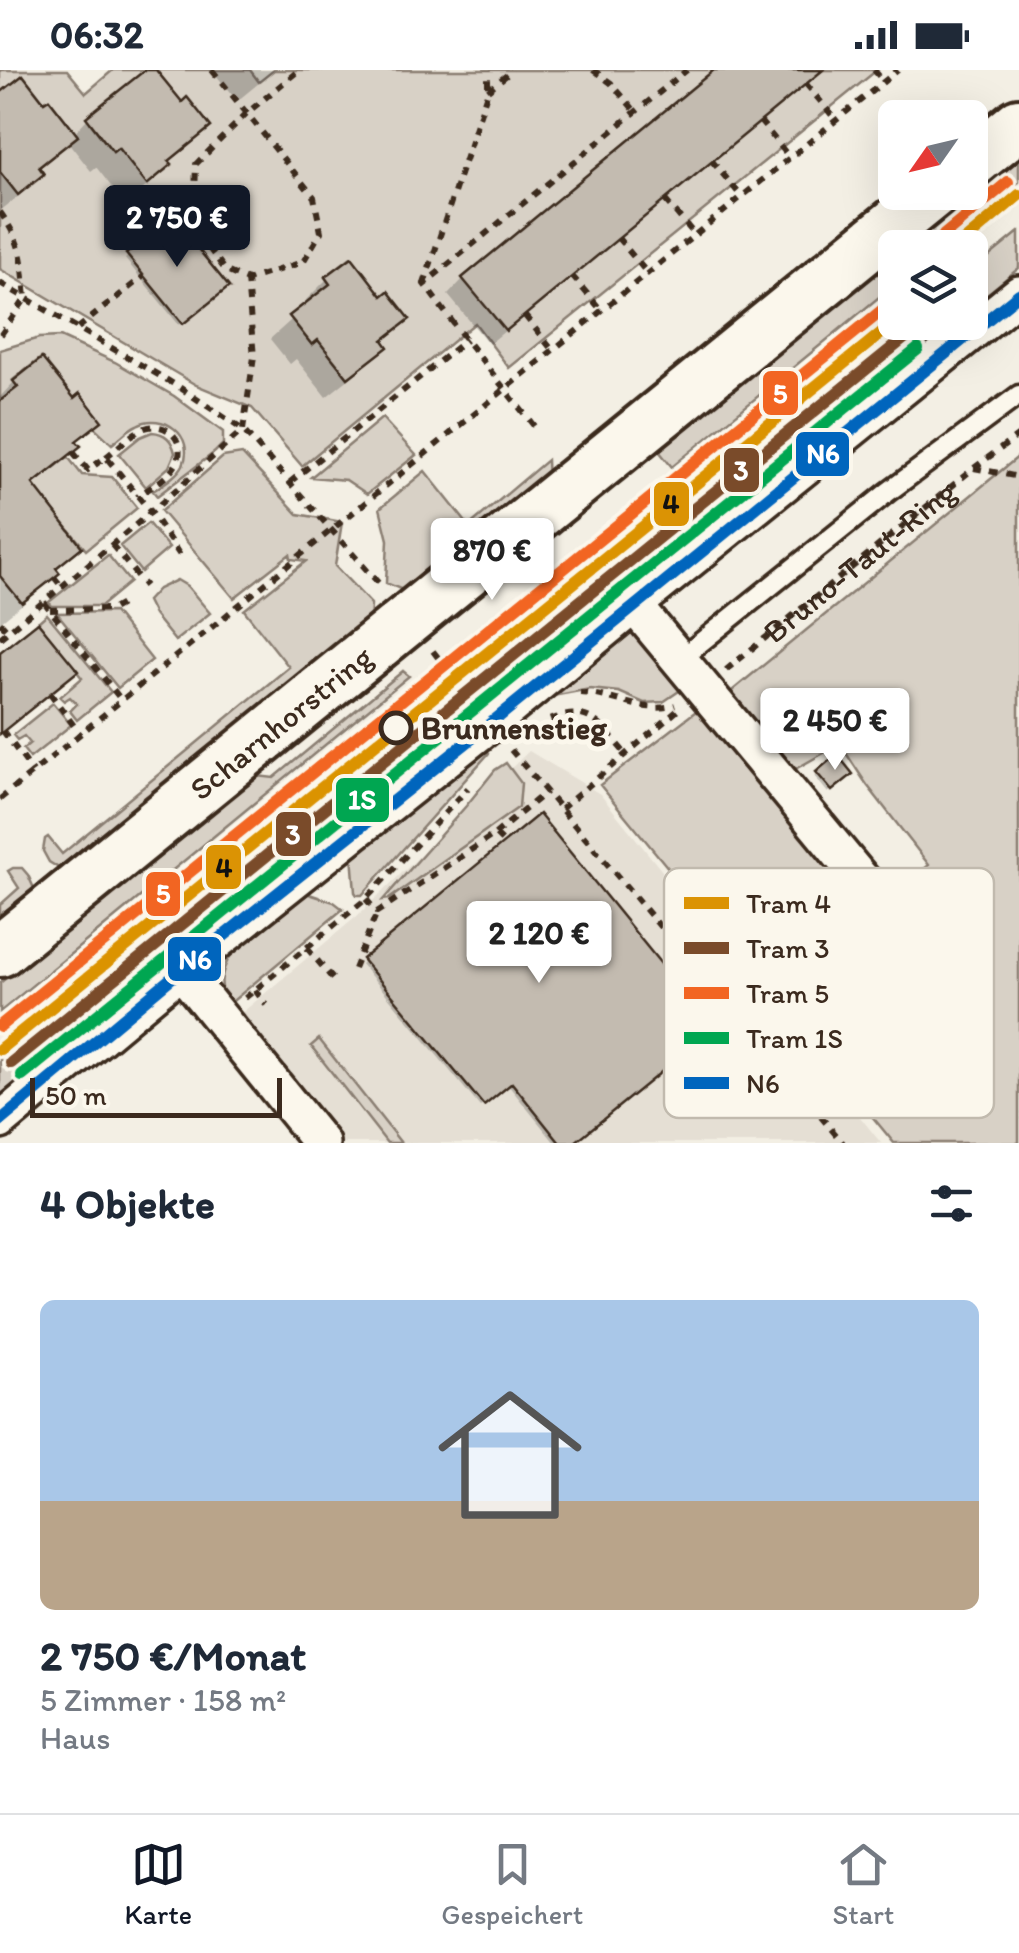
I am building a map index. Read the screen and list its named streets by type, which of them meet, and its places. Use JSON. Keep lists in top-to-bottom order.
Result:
{
  "streets": {
    "street": ["Scharnhorstring"],
    "path": ["Bruno-Taut-Ring"]
  },
  "places": ["Brunnenstieg"],
  "lines": [
    "tram line 5",
    "tram line 4",
    "transit line N6",
    "tram line 3",
    "tram line 1S"
  ],
  "legend": [
    "Tram 4",
    "Tram 3",
    "Tram 5",
    "Tram 1S",
    "N6"
  ],
  "scale_bar": "50 m",
  "north": "bottom left",
  "page": {
    "status": "06:32",
    "price": [
      "2 750 €",
      "870 €",
      "2 450 €",
      "2 120 €"
    ],
    "scale": "50 m",
    "heading": "4 Objekte",
    "list": [
      {
        "name": "2 750 €/Monat",
        "note": "5 Zimmer · 158 m² · Haus"
      }
    ],
    "tabs": ["Karte", "Gespeichert", "Start"]
  }
}
